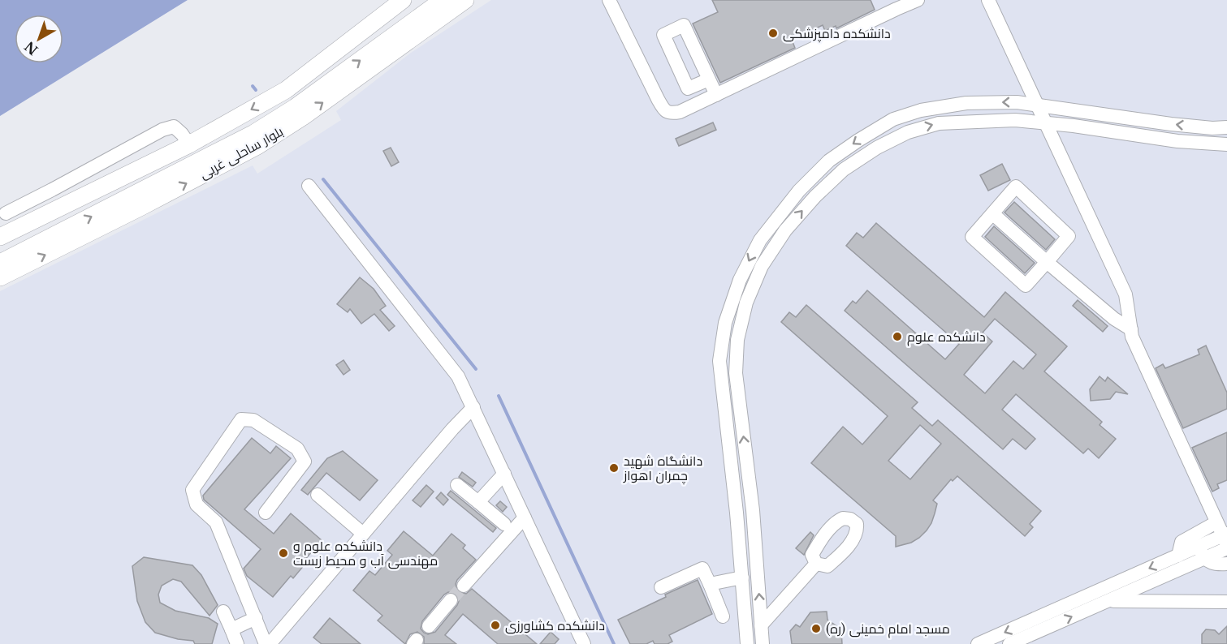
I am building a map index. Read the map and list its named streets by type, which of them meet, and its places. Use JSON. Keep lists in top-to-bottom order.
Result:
{
  "streets": {
    "main road": ["بلوار ساحلی غربی"]
  },
  "places": [
    "دانشکده دامپزشکی",
    "دانشکده علوم",
    "دانشگاه شهید چمران اهواز",
    "دانشکده علوم و مهندسی آب و محیط زیست",
    "دانشکده کشاورزی",
    "مسجد امام خمینی (ره)"
  ],
  "north": "bottom left"
}
